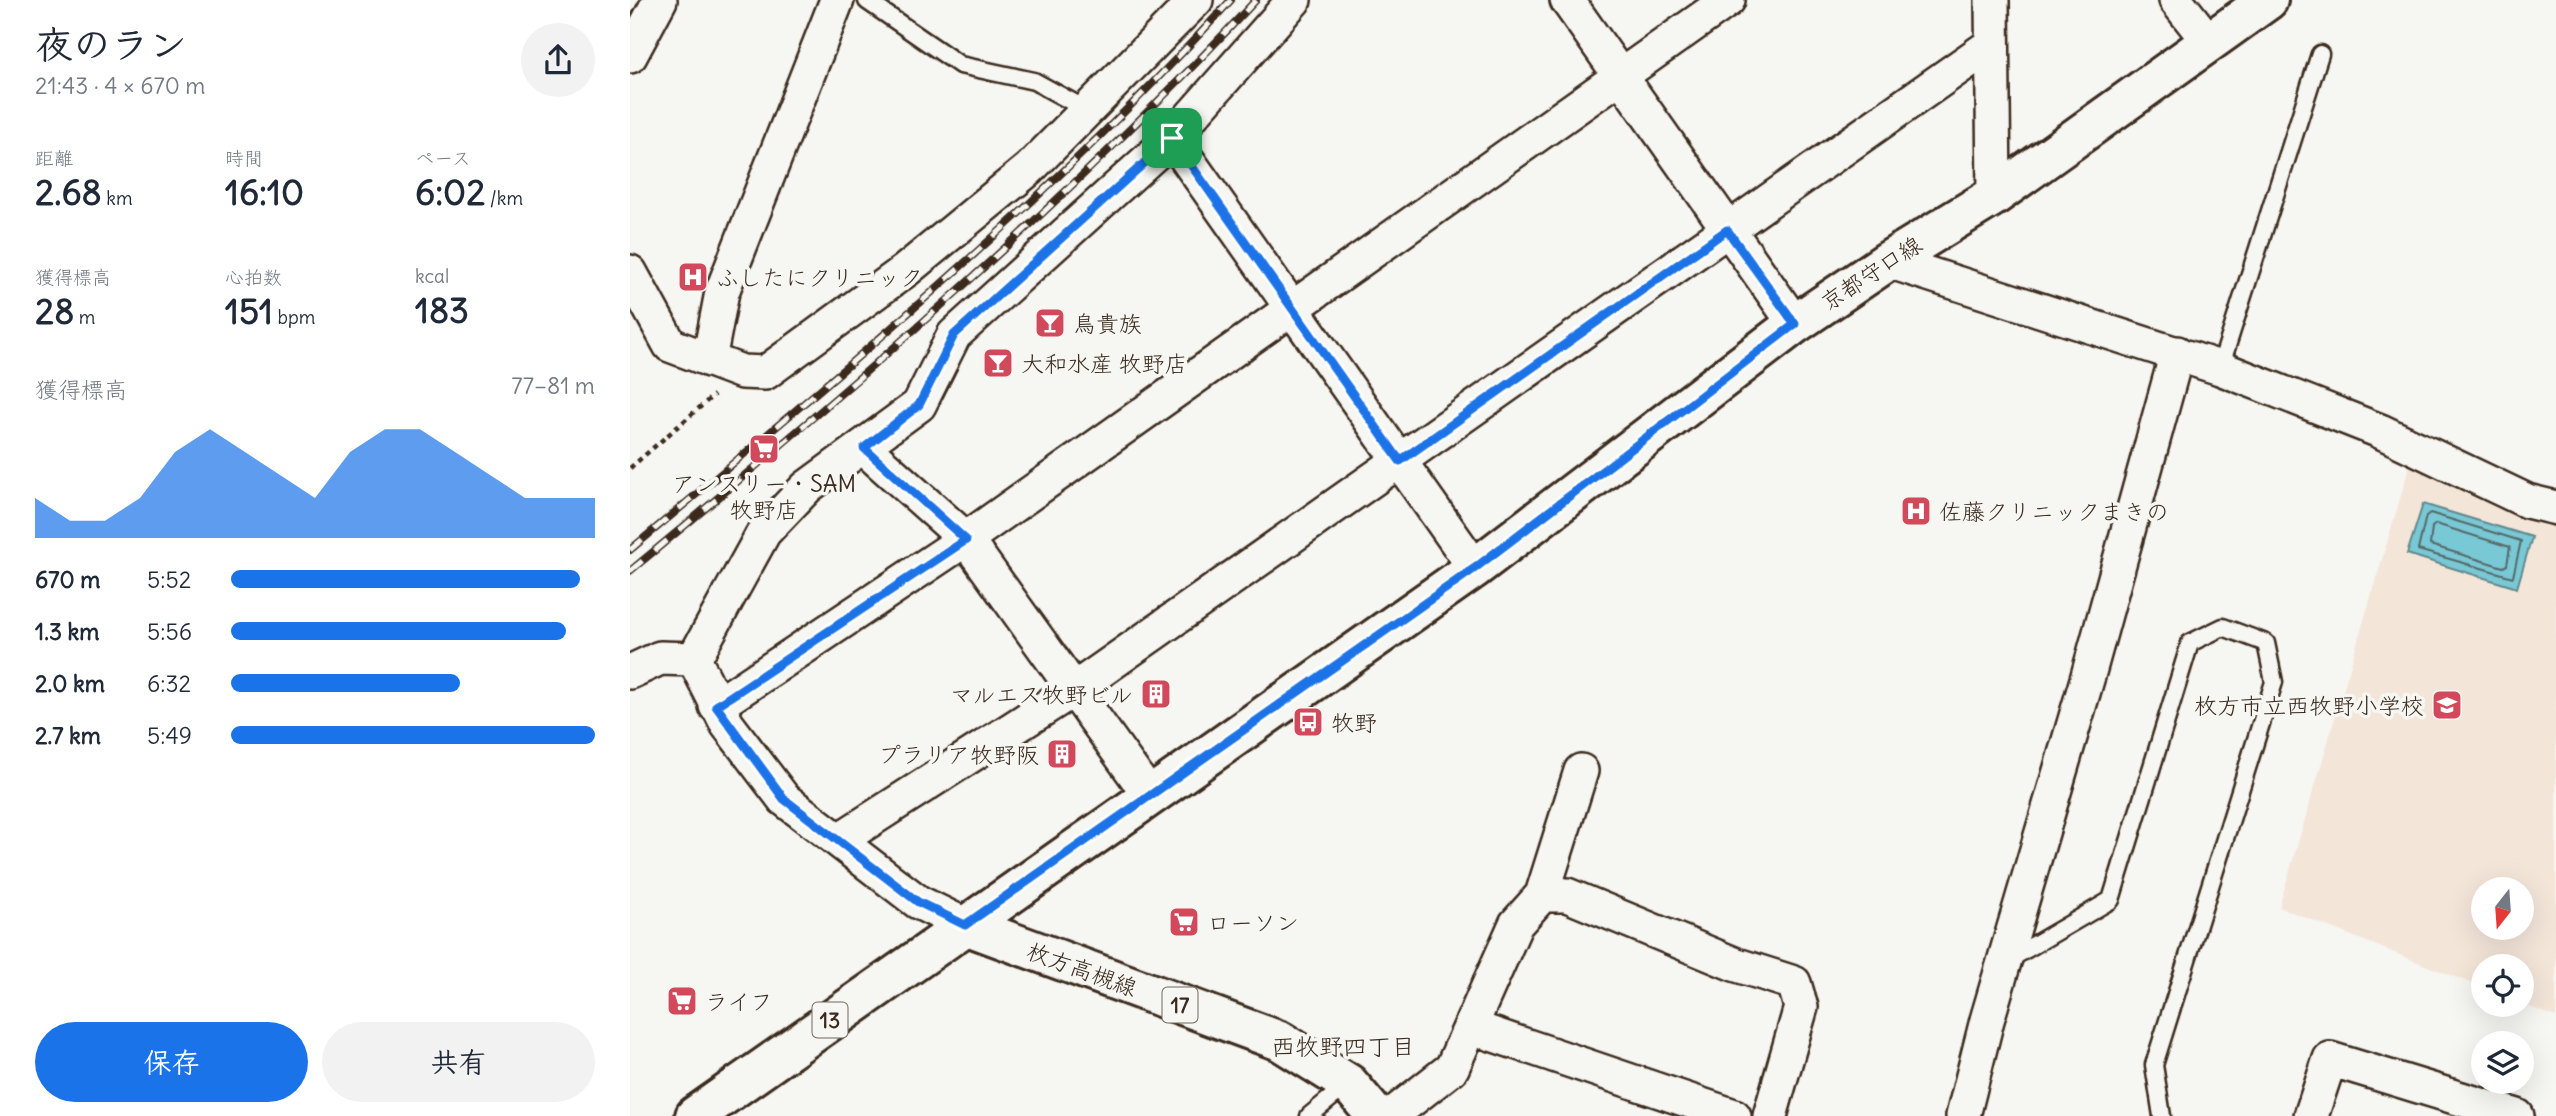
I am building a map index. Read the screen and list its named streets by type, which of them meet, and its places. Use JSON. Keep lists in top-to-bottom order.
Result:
{
  "streets": {
    "main road": [
      "京都守口線",
      "枚方高槻線",
      "17",
      "13"
    ]
  },
  "crossings": [
    ["京都守口線", "枚方高槻線"]
  ],
  "districts": ["西牧野四丁目"],
  "places": {
    "hospital": ["ふしたにクリニック", "佐藤クリニックまきの"],
    "bar": ["鳥貴族", "大和水産 牧野店"],
    "supermarket": ["アンスリー・SAM 牧野店", "ローソン", "ライフ"],
    "building": ["マルエス牧野ビル", "プラリア牧野阪"],
    "school or university": ["枚方市立西牧野小学校"],
    "bus stop": ["牧野"]
  },
  "north": "bottom",
  "page": {
    "heading": ["夜のラン", "21:43 · 4 × 670 m"],
    "stats": [
      ["距離", "2.68 km"],
      ["時間", "16:10"],
      ["ペース", "6:02 /km"],
      ["獲得標高", "28 m"],
      ["心拍数", "151 bpm"],
      ["kcal", "183"]
    ],
    "chart": ["獲得標高", "77–81 m"],
    "list": [
      {
        "name": "670 m",
        "note": "5:52"
      },
      {
        "name": "1.3 km",
        "note": "5:56"
      },
      {
        "name": "2.0 km",
        "note": "6:32"
      },
      {
        "name": "2.7 km",
        "note": "5:49"
      }
    ],
    "buttons": ["保存", "共有"]
  }
}
